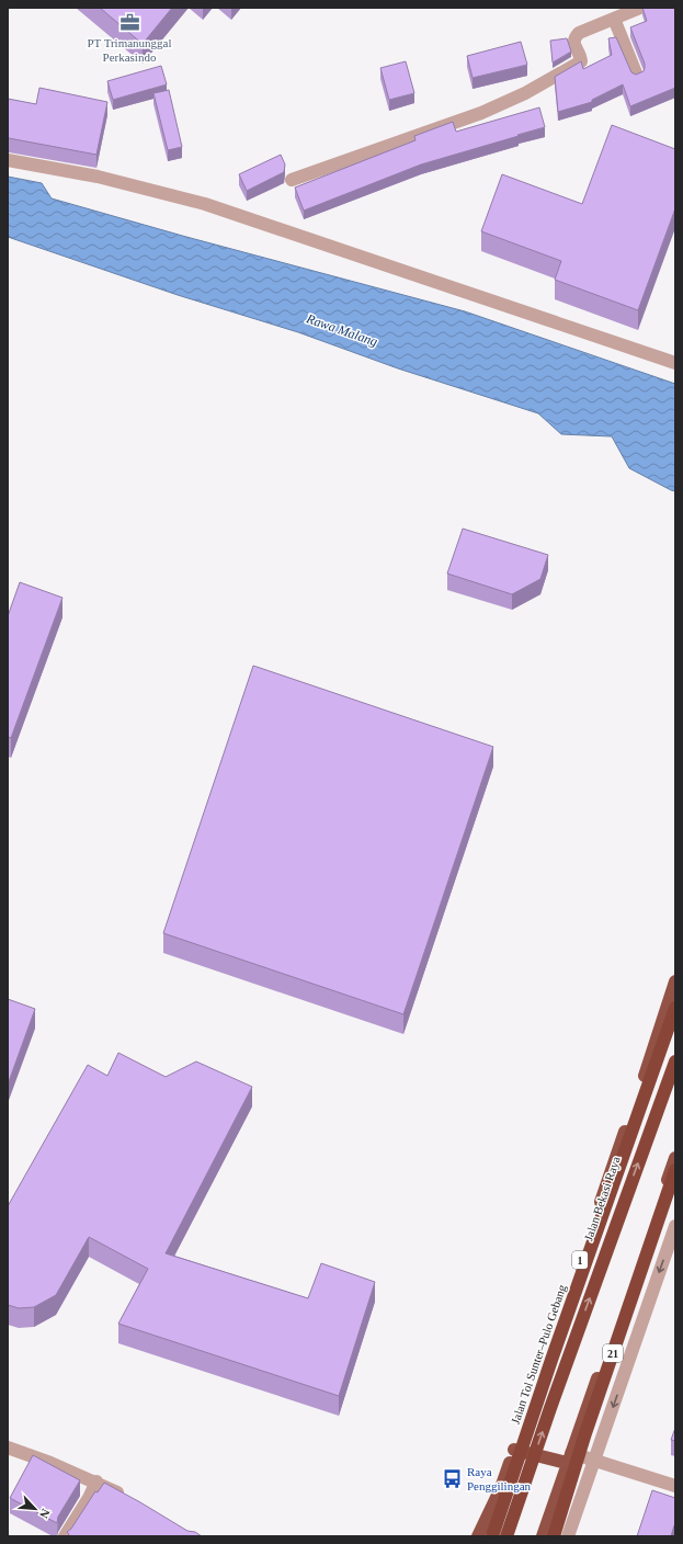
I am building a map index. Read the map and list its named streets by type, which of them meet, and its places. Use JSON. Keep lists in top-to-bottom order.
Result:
{
  "streets": {
    "highway": [
      "Jalan Bekasi Raya",
      "1",
      "21",
      "Jalan Tol Sunter–Pulo Gebang"
    ]
  },
  "water": ["Rawa Malang"],
  "places": {
    "office": ["PT Trimanunggal Perkasindo"],
    "bus stop": ["Raya Penggilingan"]
  },
  "north": "bottom right"
}
